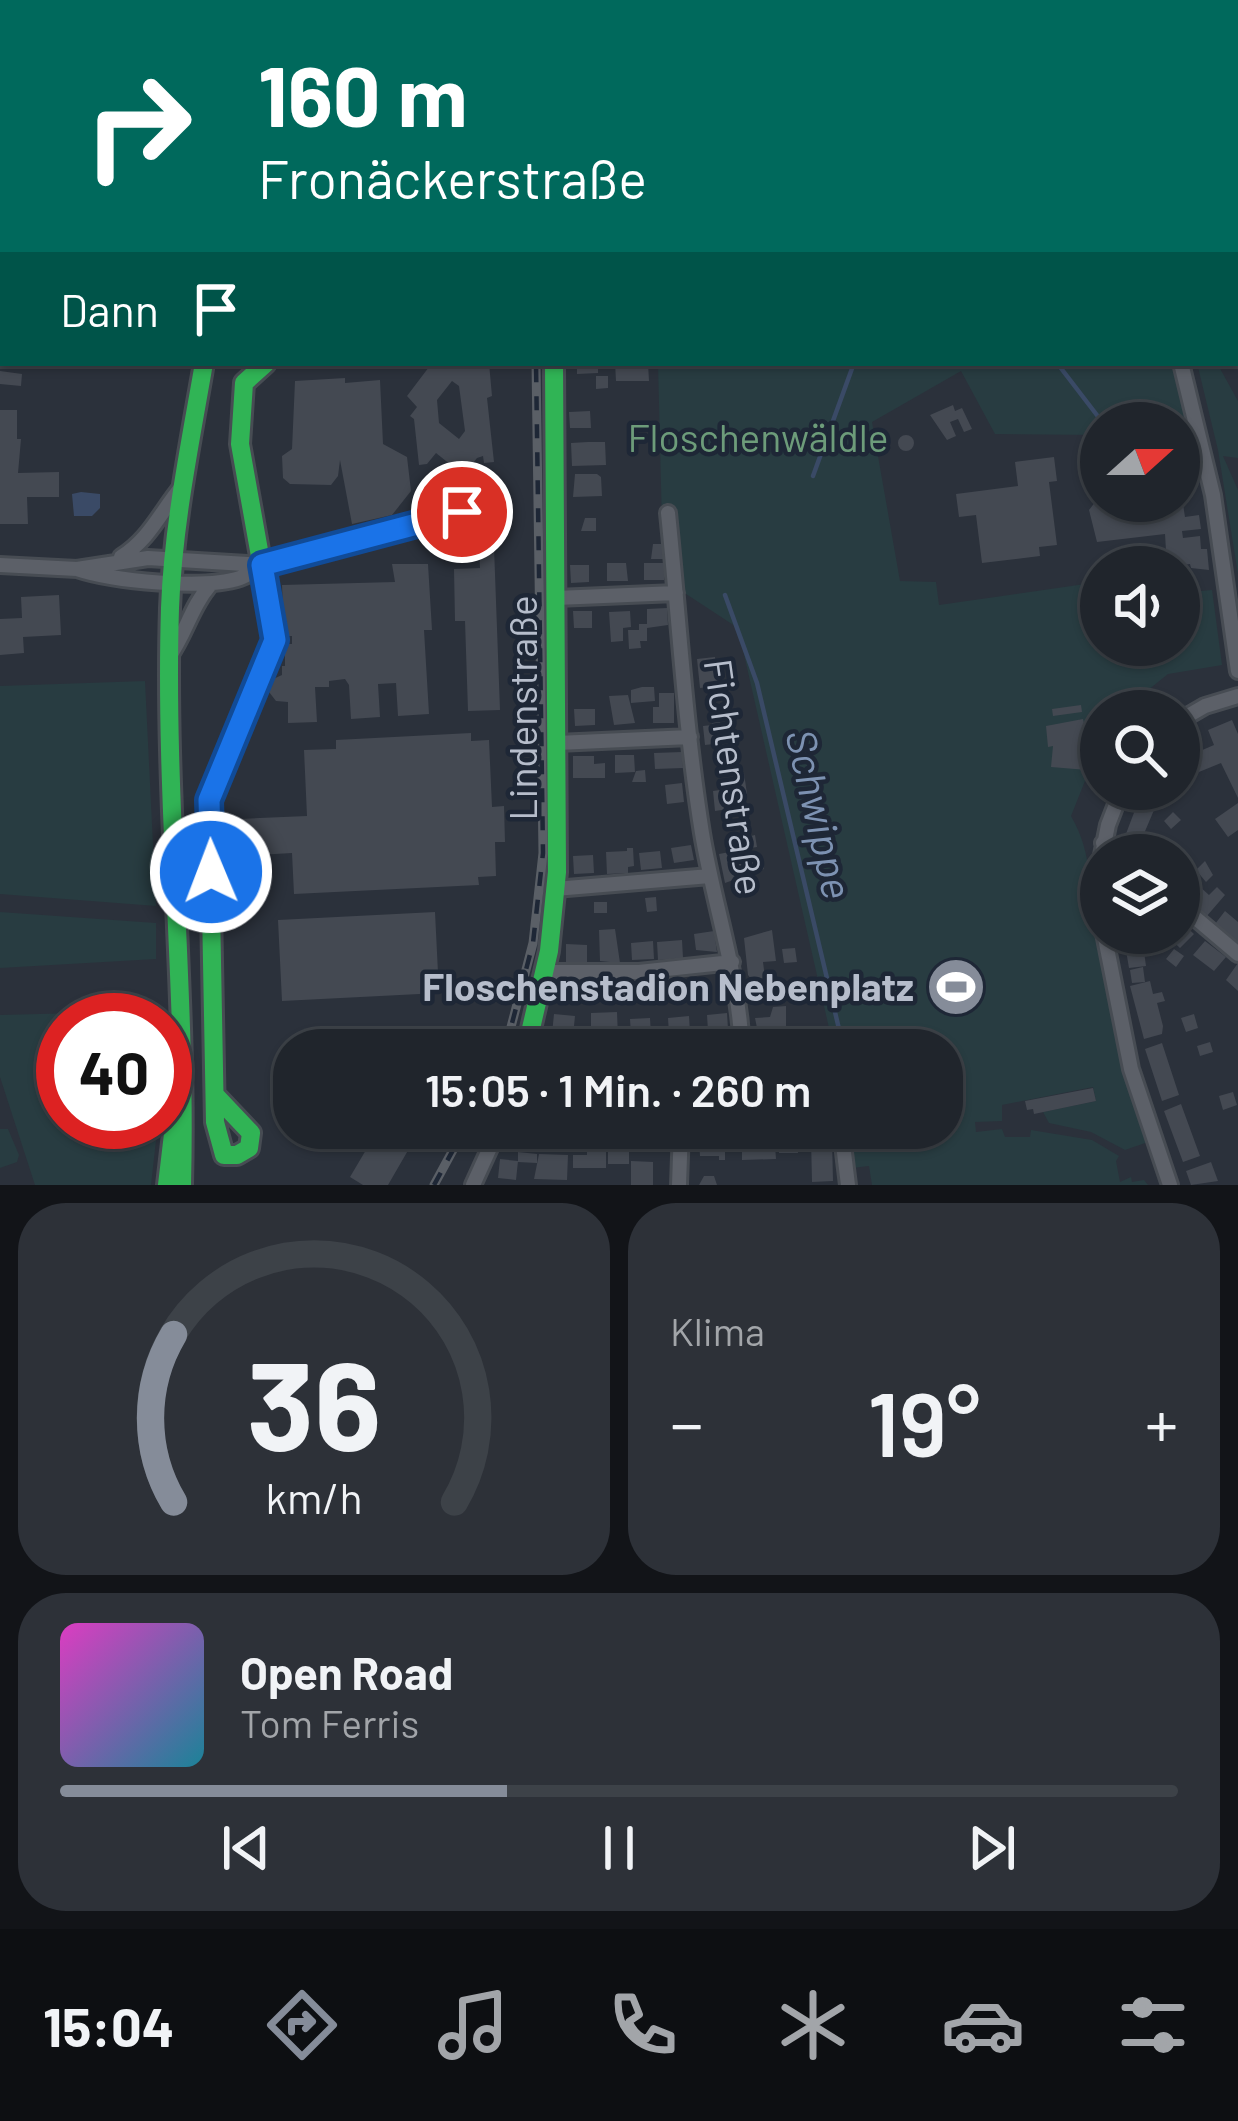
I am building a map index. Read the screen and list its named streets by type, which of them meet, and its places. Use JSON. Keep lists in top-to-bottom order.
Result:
{
  "streets": {
    "street": ["Lindenstraße", "Fichtenstraße"]
  },
  "water": ["Schwippe"],
  "parks": ["Floschenwäldle"],
  "places": {
    "sports": ["Floschenstadion Nebenplatz"]
  },
  "north": "right",
  "page": {
    "turn": ["160 m", "Fronäckerstraße"],
    "then": "Dann",
    "limit": "40",
    "trip": "15:05 · 1 Min. · 260 m",
    "tile": "Klima",
    "heat": ["−", "19°", "+"],
    "song": ["Open Road", "Tom Ferris"],
    "tabs": "15:04",
    "gauge": ["36", "km/h"]
  }
}
